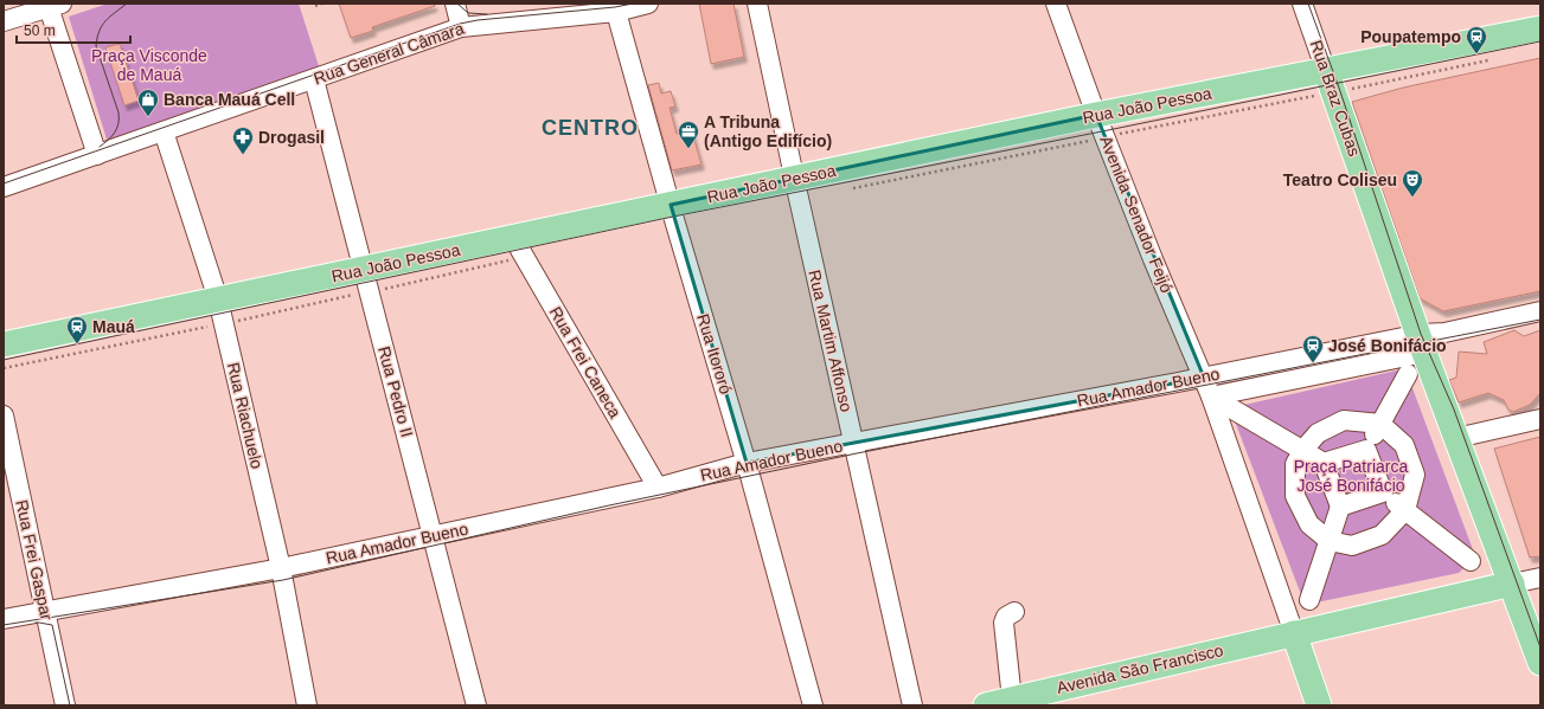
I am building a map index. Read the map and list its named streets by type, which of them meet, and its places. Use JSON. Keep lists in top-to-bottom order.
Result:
{
  "streets": {
    "main road": ["Rua Braz Cubas", "Rua João Pessoa", "Avenida São Francisco"],
    "street": [
      "Rua General Câmara",
      "Avenida Senador Feijó",
      "Rua Martim Affonso",
      "Rua Itororó",
      "Rua Frei Caneca",
      "Rua Amador Bueno",
      "Rua Pedro II",
      "Rua Riachuelo",
      "Rua Frei Gaspar"
    ]
  },
  "crossings": [
    ["Rua General Câmara", "Rua Itororó"],
    ["Rua General Câmara", "Rua Pedro II"],
    ["Rua General Câmara", "Rua Riachuelo"],
    ["Rua Braz Cubas", "Rua João Pessoa"],
    ["Rua Braz Cubas", "Rua Amador Bueno"],
    ["Rua João Pessoa", "Avenida Senador Feijó"],
    ["Rua João Pessoa", "Rua Martim Affonso"],
    ["Rua João Pessoa", "Rua Itororó"],
    ["Rua João Pessoa", "Rua Frei Caneca"],
    ["Rua João Pessoa", "Rua Pedro II"],
    ["Rua João Pessoa", "Rua Riachuelo"],
    ["Avenida Senador Feijó", "Rua Amador Bueno"],
    ["Rua Martim Affonso", "Rua Amador Bueno"],
    ["Rua Itororó", "Rua Amador Bueno"],
    ["Rua Frei Caneca", "Rua Amador Bueno"],
    ["Rua Amador Bueno", "Rua Pedro II"],
    ["Rua Amador Bueno", "Rua Riachuelo"],
    ["Rua Amador Bueno", "Rua Frei Gaspar"]
  ],
  "districts": ["CENTRO"],
  "parks": ["Praça Visconde de Mauá", "Praça Patriarca José Bonifácio"],
  "places": {
    "station": ["Poupatempo", "Mauá", "José Bonifácio"],
    "shop": ["Banca Mauá Cell"],
    "office": ["A Tribuna (Antigo Edifício)"],
    "pharmacy": ["Drogasil"],
    "theatre": ["Teatro Coliseu"]
  },
  "scale_bar": "50 m"
}
